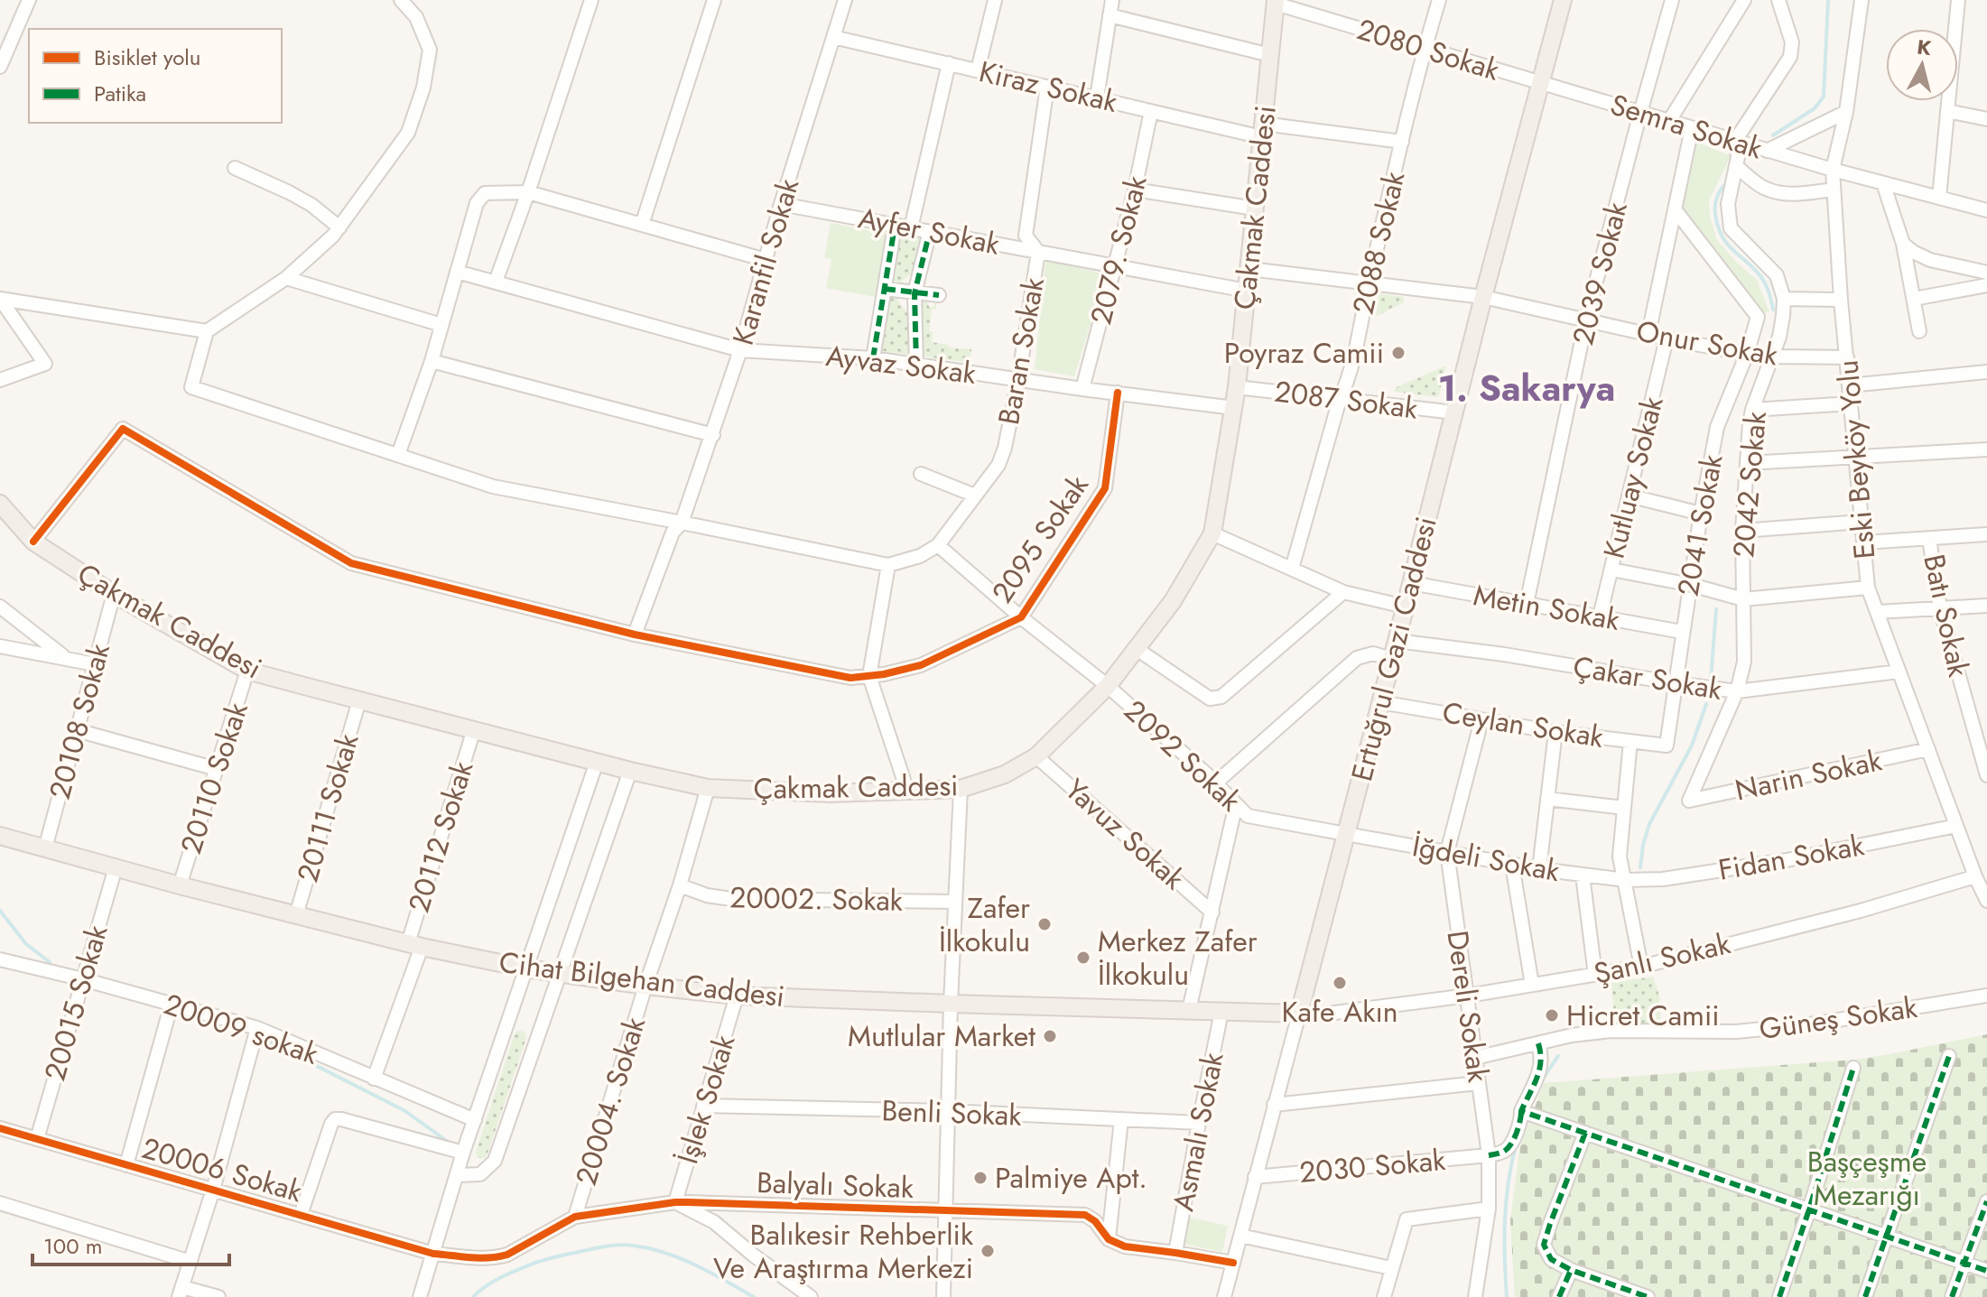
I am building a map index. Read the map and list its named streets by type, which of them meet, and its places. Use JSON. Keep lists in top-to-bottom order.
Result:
{
  "streets": {
    "main road": ["Çakmak Caddesi", "Ertuğrul Gazi Caddesi", "Cihat Bilgehan Caddesi"],
    "street": [
      "2080 Sokak",
      "Kiraz Sokak",
      "Semra Sokak",
      "Ayfer Sokak",
      "2088 Sokak",
      "2079. Sokak",
      "Karanfil Sokak",
      "2039 Sokak",
      "Onur Sokak",
      "Baran Sokak",
      "Ayvaz Sokak",
      "2087 Sokak",
      "Eski Beyköy Yolu",
      "Kutluay Sokak",
      "2042 Sokak",
      "2041 Sokak",
      "2095 Sokak",
      "Metin Sokak",
      "Batı Sokak",
      "Çakar Sokak",
      "20108 Sokak",
      "Ceylan Sokak",
      "2092 Sokak",
      "Narin Sokak",
      "20110 Sokak",
      "20111 Sokak",
      "Yavuz Sokak",
      "20112 Sokak",
      "Fidan Sokak",
      "İğdeli Sokak",
      "20002. Sokak",
      "Şanlı Sokak",
      "20015 Sokak",
      "Dereli Sokak",
      "Güneş Sokak",
      "20009 sokak",
      "İşlek Sokak",
      "20004. Sokak",
      "Benli Sokak",
      "Asmalı Sokak",
      "2030 Sokak",
      "20006 Sokak",
      "Balyalı Sokak"
    ]
  },
  "crossings": [
    ["2080 Sokak", "Semra Sokak"],
    ["2080 Sokak", "Çakmak Caddesi"],
    ["2080 Sokak", "2088 Sokak"],
    ["2080 Sokak", "Ertuğrul Gazi Caddesi"],
    ["Kiraz Sokak", "Çakmak Caddesi"],
    ["Kiraz Sokak", "2088 Sokak"],
    ["Kiraz Sokak", "2079. Sokak"],
    ["Kiraz Sokak", "Karanfil Sokak"],
    ["Kiraz Sokak", "Baran Sokak"],
    ["Semra Sokak", "2039 Sokak"],
    ["Semra Sokak", "Eski Beyköy Yolu"],
    ["Semra Sokak", "Ertuğrul Gazi Caddesi"],
    ["Çakmak Caddesi", "Ayfer Sokak"],
    ["Çakmak Caddesi", "Onur Sokak"],
    ["Çakmak Caddesi", "Ayvaz Sokak"],
    ["Çakmak Caddesi", "2087 Sokak"],
    ["Çakmak Caddesi", "2095 Sokak"],
    ["Çakmak Caddesi", "20108 Sokak"],
    ["Çakmak Caddesi", "2092 Sokak"],
    ["Çakmak Caddesi", "20110 Sokak"],
    ["Çakmak Caddesi", "20111 Sokak"],
    ["Çakmak Caddesi", "Yavuz Sokak"],
    ["Çakmak Caddesi", "20112 Sokak"],
    ["Çakmak Caddesi", "20004. Sokak"],
    ["Ayfer Sokak", "2079. Sokak"],
    ["Ayfer Sokak", "Karanfil Sokak"],
    ["Ayfer Sokak", "Baran Sokak"],
    ["2088 Sokak", "Onur Sokak"],
    ["2088 Sokak", "2087 Sokak"],
    ["2079. Sokak", "Ayvaz Sokak"],
    ["Karanfil Sokak", "Ayvaz Sokak"],
    ["Karanfil Sokak", "2095 Sokak"],
    ["2039 Sokak", "Onur Sokak"],
    ["2039 Sokak", "Metin Sokak"],
    ["Onur Sokak", "Eski Beyköy Yolu"],
    ["Onur Sokak", "Kutluay Sokak"],
    ["Onur Sokak", "2042 Sokak"],
    ["Onur Sokak", "2041 Sokak"],
    ["Onur Sokak", "Ertuğrul Gazi Caddesi"],
    ["Baran Sokak", "Ayvaz Sokak"],
    ["Baran Sokak", "2092 Sokak"],
    ["Ayvaz Sokak", "2095 Sokak"],
    ["2087 Sokak", "Ertuğrul Gazi Caddesi"],
    ["Eski Beyköy Yolu", "Çakar Sokak"],
    ["Eski Beyköy Yolu", "Narin Sokak"],
    ["Eski Beyköy Yolu", "Fidan Sokak"],
    ["Eski Beyköy Yolu", "Şanlı Sokak"],
    ["Kutluay Sokak", "Metin Sokak"],
    ["2042 Sokak", "Çakar Sokak"],
    ["2042 Sokak", "Narin Sokak"],
    ["2041 Sokak", "Metin Sokak"],
    ["2041 Sokak", "Çakar Sokak"],
    ["2041 Sokak", "Ceylan Sokak"],
    ["2095 Sokak", "2092 Sokak"],
    ["Metin Sokak", "Ertuğrul Gazi Caddesi"],
    ["Ertuğrul Gazi Caddesi", "Çakar Sokak"],
    ["Ertuğrul Gazi Caddesi", "Ceylan Sokak"],
    ["Ertuğrul Gazi Caddesi", "2092 Sokak"],
    ["Ertuğrul Gazi Caddesi", "İğdeli Sokak"],
    ["Ertuğrul Gazi Caddesi", "Şanlı Sokak"],
    ["Ertuğrul Gazi Caddesi", "Cihat Bilgehan Caddesi"],
    ["Ertuğrul Gazi Caddesi", "2030 Sokak"],
    ["Ertuğrul Gazi Caddesi", "Balyalı Sokak"],
    ["20108 Sokak", "Cihat Bilgehan Caddesi"],
    ["Ceylan Sokak", "Dereli Sokak"],
    ["2092 Sokak", "İğdeli Sokak"],
    ["20110 Sokak", "Cihat Bilgehan Caddesi"],
    ["20111 Sokak", "Cihat Bilgehan Caddesi"],
    ["20112 Sokak", "Cihat Bilgehan Caddesi"],
    ["20112 Sokak", "20009 sokak"],
    ["Fidan Sokak", "İğdeli Sokak"],
    ["İğdeli Sokak", "Dereli Sokak"],
    ["20002. Sokak", "20004. Sokak"],
    ["Şanlı Sokak", "Cihat Bilgehan Caddesi"],
    ["Şanlı Sokak", "Dereli Sokak"],
    ["Cihat Bilgehan Caddesi", "20015 Sokak"],
    ["Cihat Bilgehan Caddesi", "İşlek Sokak"],
    ["Cihat Bilgehan Caddesi", "20004. Sokak"],
    ["Cihat Bilgehan Caddesi", "Asmalı Sokak"],
    ["20015 Sokak", "20009 sokak"],
    ["20015 Sokak", "20006 Sokak"],
    ["Dereli Sokak", "Güneş Sokak"],
    ["Dereli Sokak", "2030 Sokak"],
    ["İşlek Sokak", "Benli Sokak"],
    ["İşlek Sokak", "Balyalı Sokak"],
    ["20004. Sokak", "Balyalı Sokak"],
    ["Benli Sokak", "Asmalı Sokak"],
    ["Asmalı Sokak", "Balyalı Sokak"],
    ["20006 Sokak", "Balyalı Sokak"]
  ],
  "districts": ["1. Sakarya"],
  "parks": ["Başçeşme Mezarığı"],
  "places": [
    "Poyraz Camii",
    "Zafer İlkokulu",
    "Merkez Zafer İlkokulu",
    "Kafe Akın",
    "Hicret Camii",
    "Mutlular Market",
    "Palmiye Apt.",
    "Balıkesir Rehberlik Ve Araştırma Merkezi"
  ],
  "legend": ["Bisiklet yolu", "Patika"],
  "scale_bar": "100 m",
  "north": "top"
}
